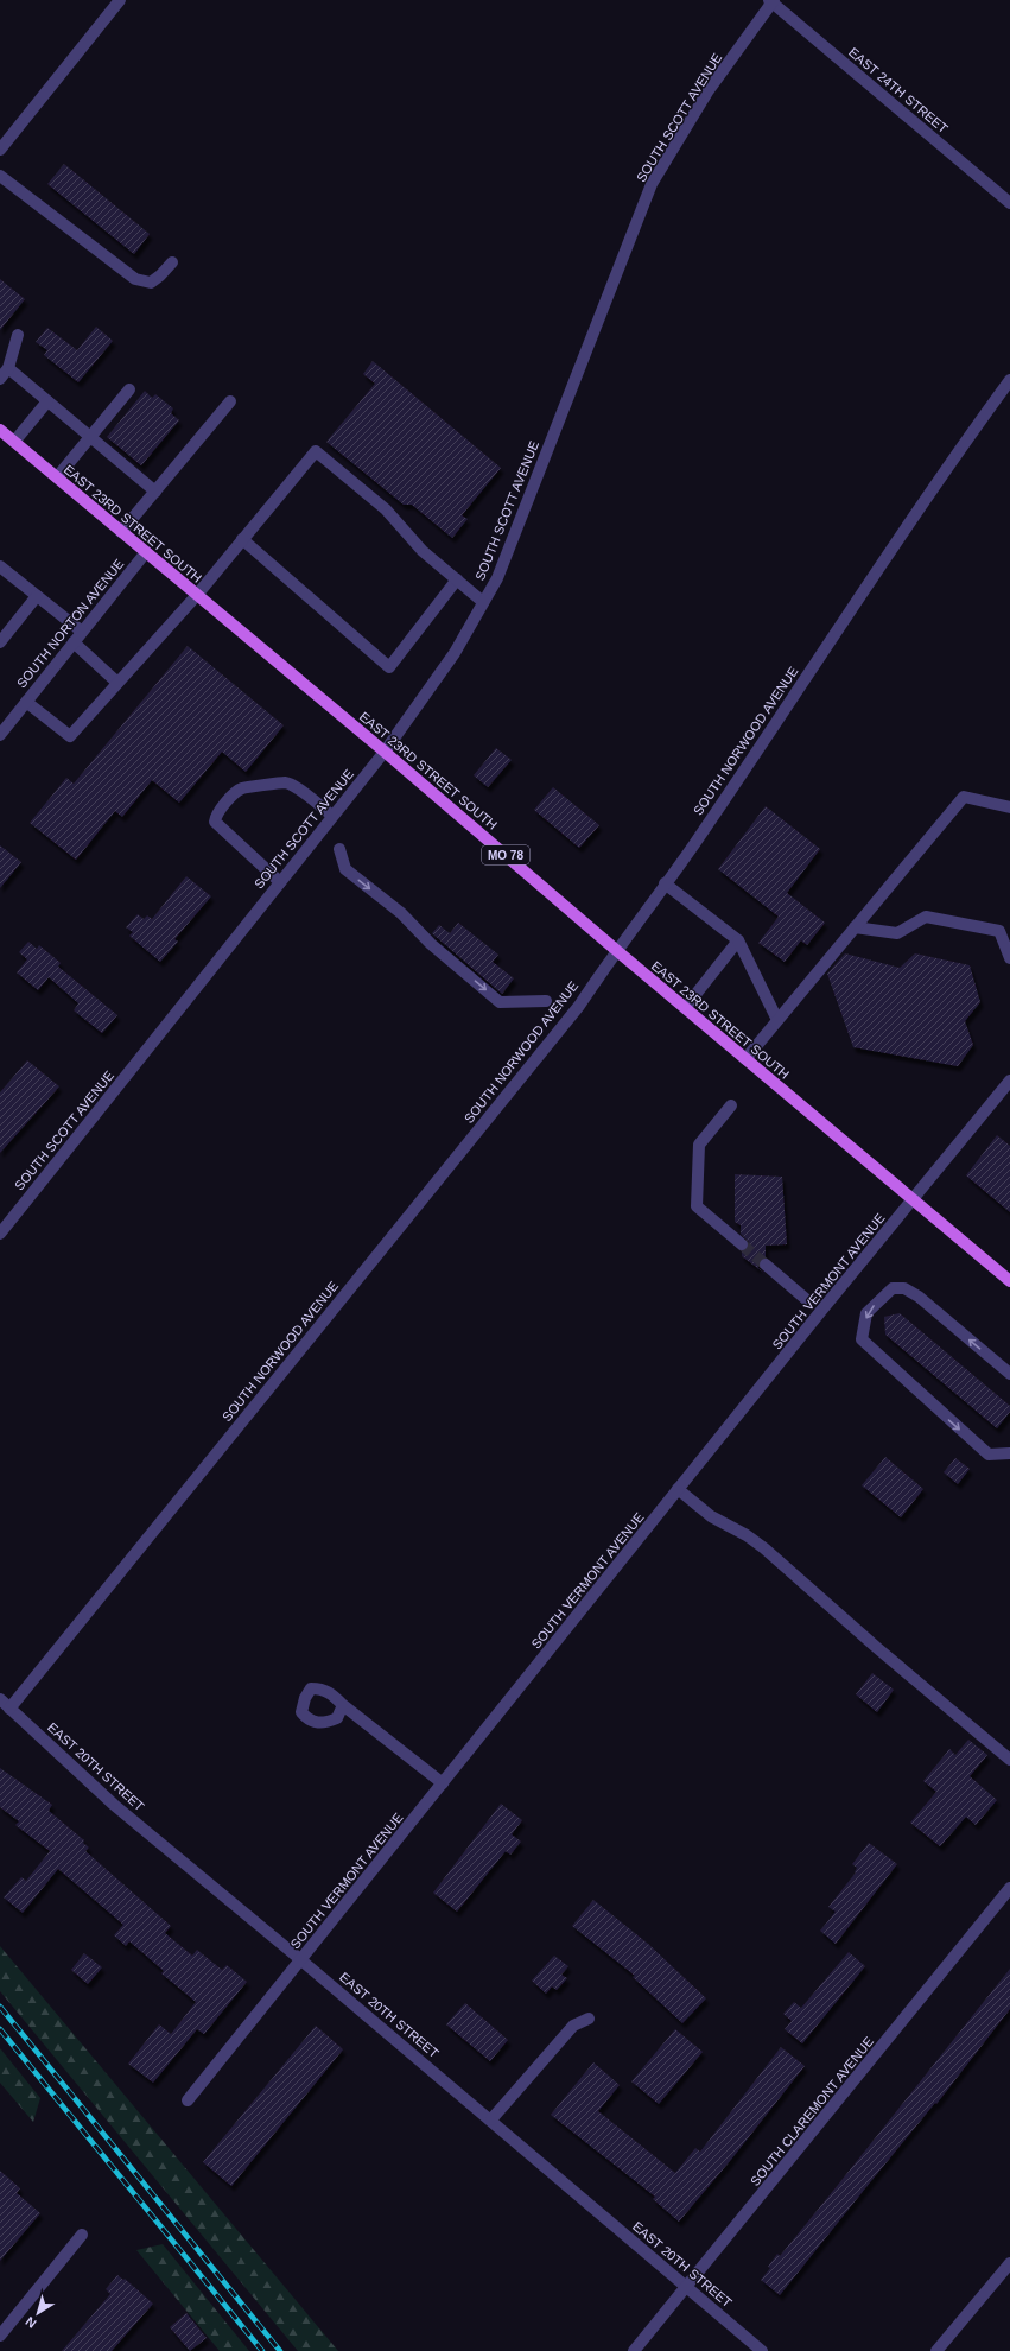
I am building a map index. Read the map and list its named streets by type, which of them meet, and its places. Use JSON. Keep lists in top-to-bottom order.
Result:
{
  "streets": {
    "main road": ["EAST 23RD STREET SOUTH", "MO 78"],
    "street": [
      "EAST 24TH STREET",
      "SOUTH SCOTT AVENUE",
      "SOUTH NORTON AVENUE",
      "SOUTH NORWOOD AVENUE",
      "SOUTH VERMONT AVENUE",
      "EAST 20TH STREET",
      "SOUTH CLAREMONT AVENUE"
    ]
  },
  "crossings": [
    ["EAST 24TH STREET", "SOUTH SCOTT AVENUE"],
    ["SOUTH SCOTT AVENUE", "EAST 23RD STREET SOUTH"],
    ["EAST 23RD STREET SOUTH", "SOUTH NORTON AVENUE"],
    ["EAST 23RD STREET SOUTH", "SOUTH NORWOOD AVENUE"],
    ["EAST 23RD STREET SOUTH", "SOUTH VERMONT AVENUE"],
    ["SOUTH NORWOOD AVENUE", "EAST 20TH STREET"],
    ["SOUTH VERMONT AVENUE", "EAST 20TH STREET"],
    ["EAST 20TH STREET", "SOUTH CLAREMONT AVENUE"]
  ],
  "north": "bottom left"
}
